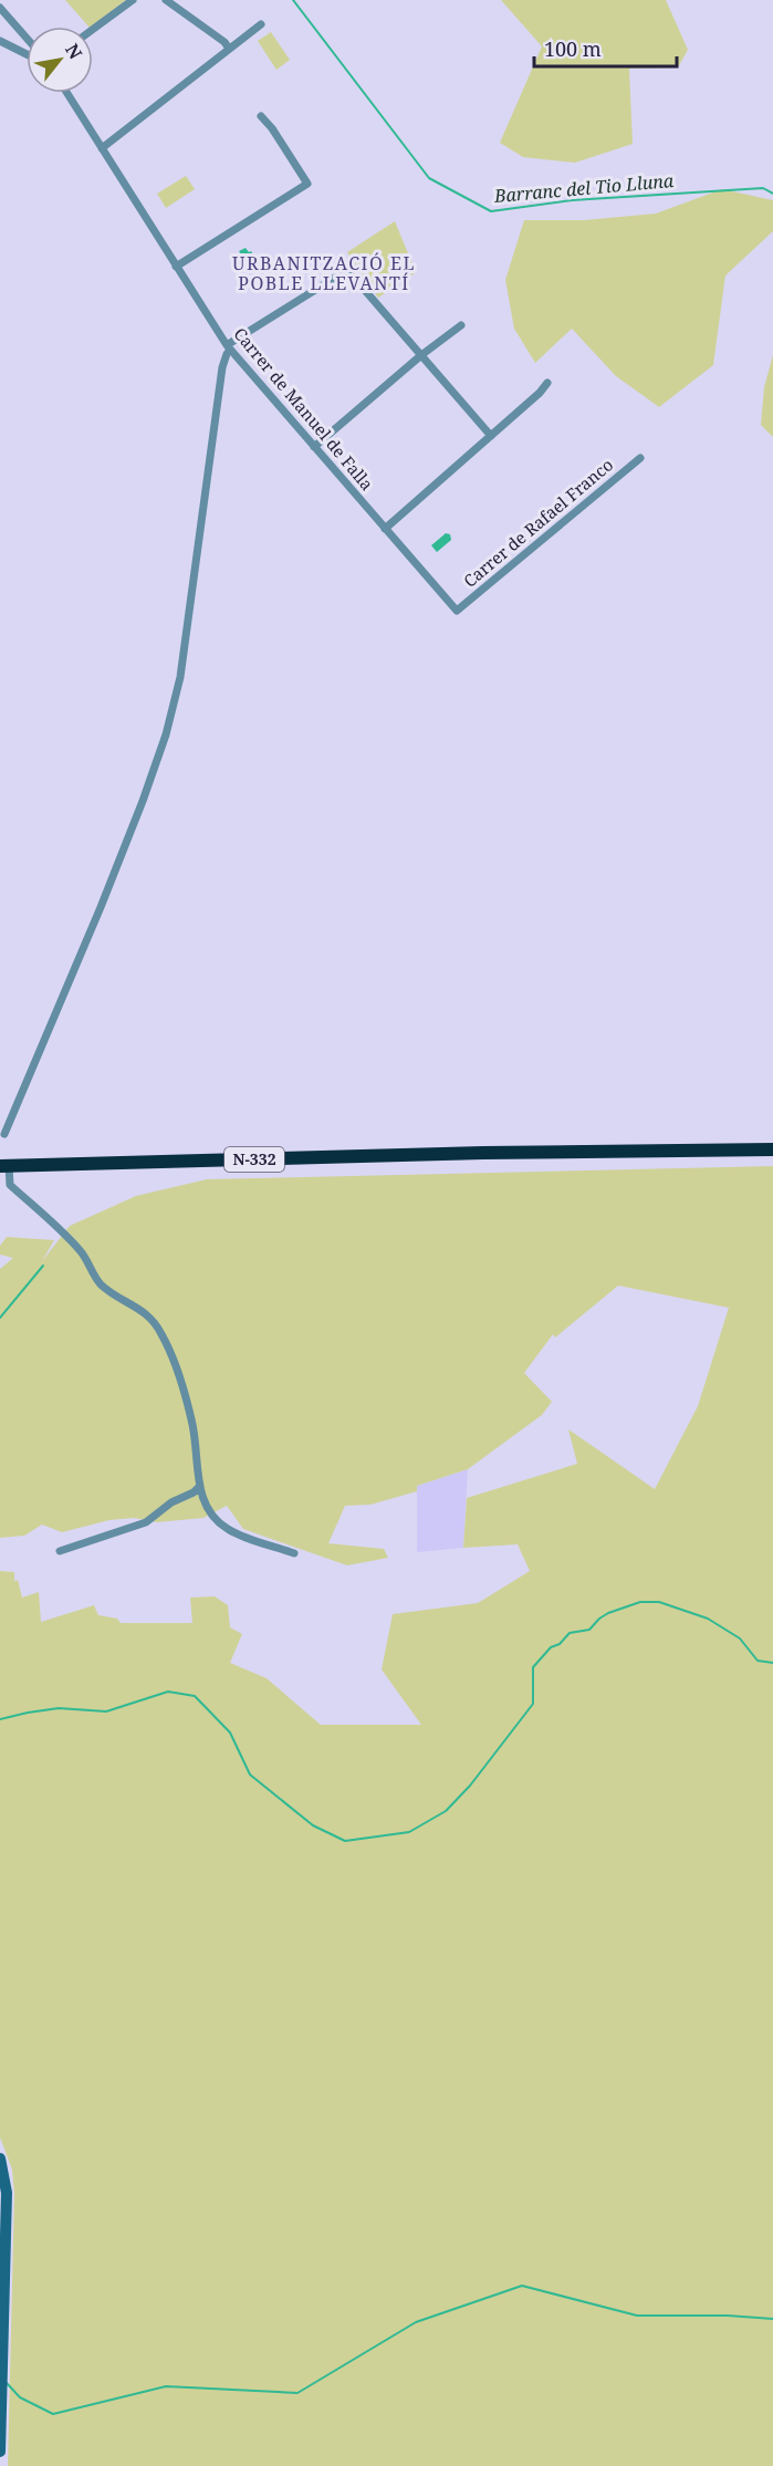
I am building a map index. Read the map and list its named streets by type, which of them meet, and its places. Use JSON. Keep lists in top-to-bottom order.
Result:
{
  "streets": {
    "highway": ["N-332"],
    "street": ["Carrer de Manuel de Falla", "Carrer de Rafael Franco"]
  },
  "crossings": [
    ["Carrer de Manuel de Falla", "Carrer de Rafael Franco"]
  ],
  "districts": ["URBANITZACIÓ EL POBLE LLEVANTÍ"],
  "water": ["Barranc del Tio Lluna"],
  "scale_bar": "100 m",
  "north": "top right"
}
